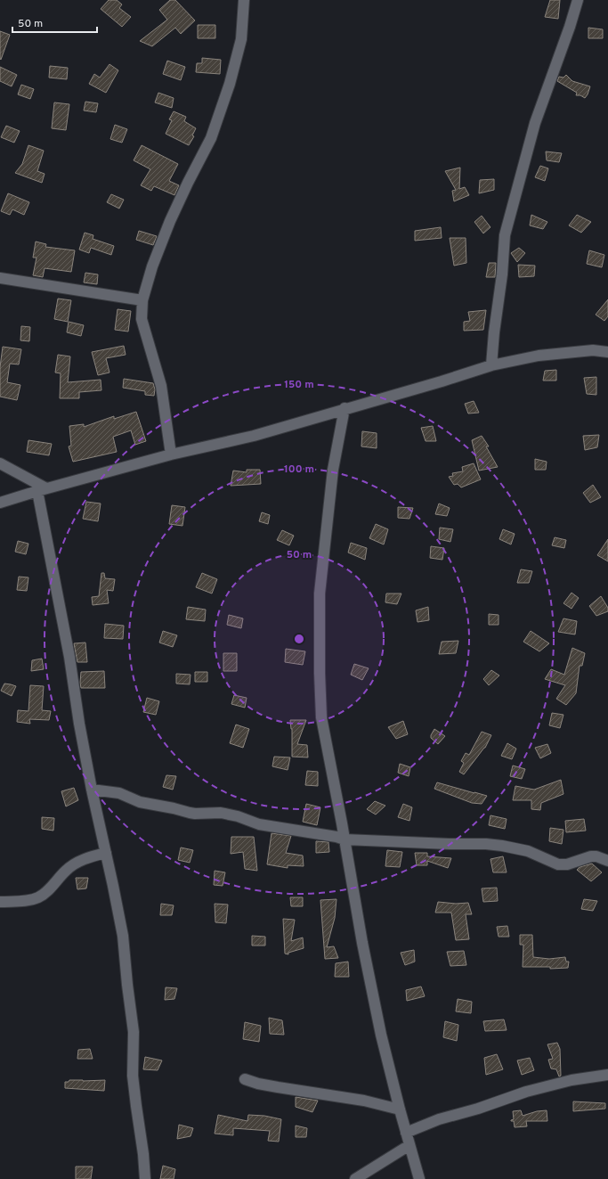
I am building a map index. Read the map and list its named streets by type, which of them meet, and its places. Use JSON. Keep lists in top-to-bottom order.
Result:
{
  "scale_bar": "50 m",
  "rings": ["150 m", "100 m", "50 m"]
}
